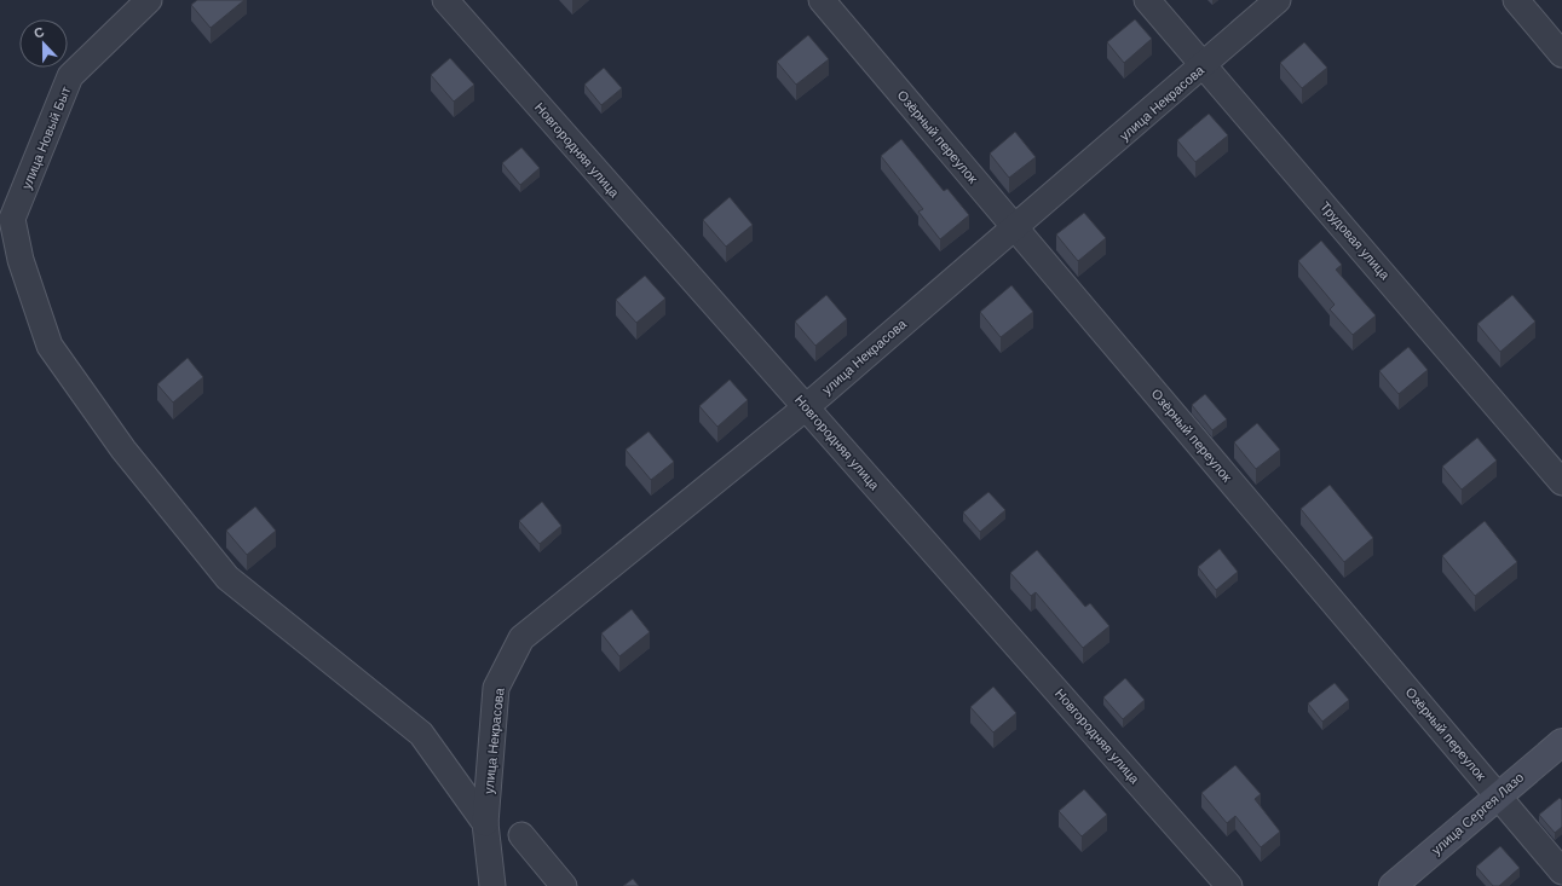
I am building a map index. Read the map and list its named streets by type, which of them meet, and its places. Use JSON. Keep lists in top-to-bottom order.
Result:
{
  "streets": {
    "main road": ["улица Сергея Лазо"],
    "street": [
      "улица Некрасова",
      "Озёрный переулок",
      "улица Новый Быт",
      "Новгородняя улица",
      "Трудовая улица"
    ]
  },
  "crossings": [
    ["улица Некрасова", "Озёрный переулок"],
    ["улица Некрасова", "улица Новый Быт"],
    ["улица Некрасова", "Новгородняя улица"],
    ["улица Некрасова", "Трудовая улица"],
    ["Озёрный переулок", "улица Сергея Лазо"]
  ],
  "north": "top"
}
